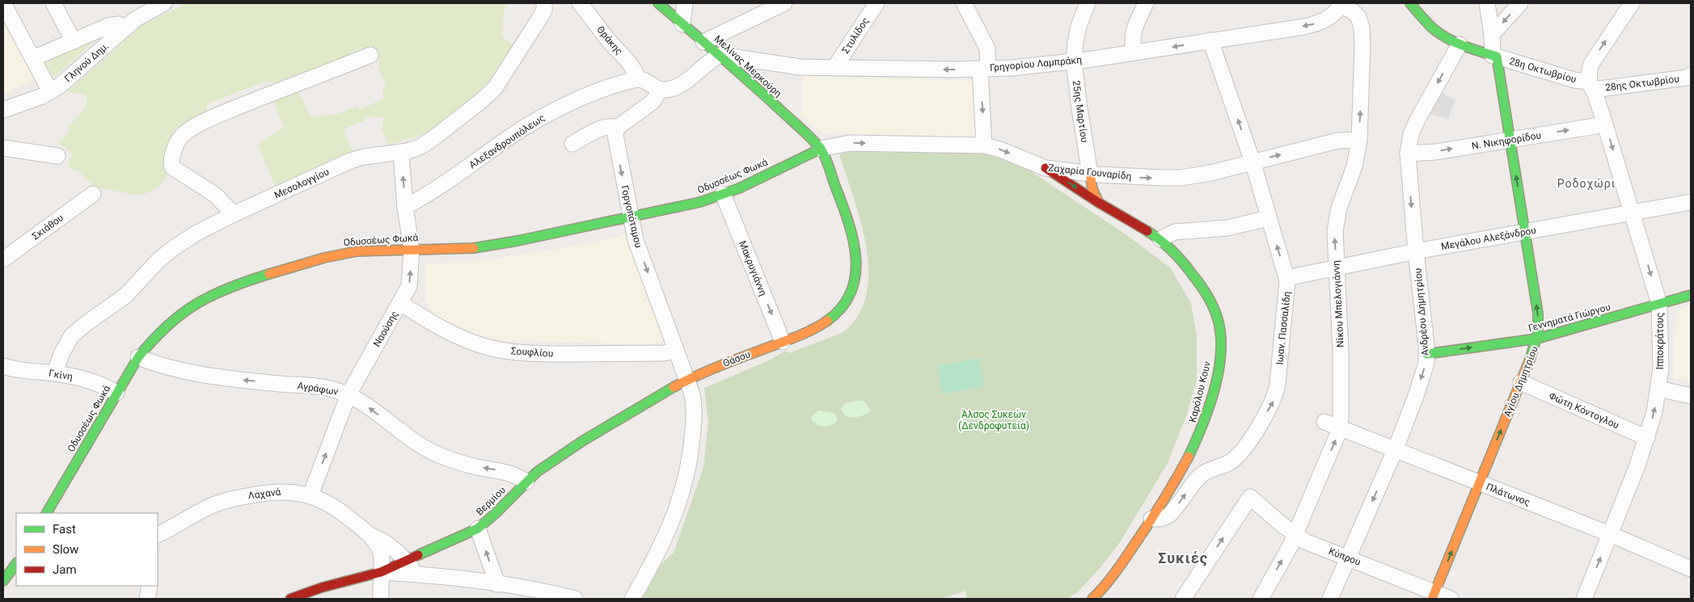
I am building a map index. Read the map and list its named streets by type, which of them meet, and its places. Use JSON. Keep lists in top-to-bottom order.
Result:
{
  "streets": {
    "street": [
      "Στυλίδος",
      "Θράκης",
      "Γληνού Δημ.",
      "Γρηγορίου Λαμπράκη",
      "Μελίνας Μερκούρη",
      "28η Οκτωβρίου",
      "28ης Οκτωβρίου",
      "25ης Μαρτίου",
      "Ν. Νικηφορίδου",
      "Αλεξανδρουπόλεως",
      "Ζαχαρία Γουναρίδη",
      "Οδυσσέως Φωκά",
      "Μεσολογγίου",
      "Γοργοπόταμου",
      "Σκιάθου",
      "Μεγάλου Αλεξάνδρου",
      "Μακρυγιάννη",
      "Νίκου Μπελογιάννη",
      "Ανδρέου Δημητρίου",
      "Γεννηματά Γιώργου",
      "Ιωαν. Πασσαλίδη",
      "Ναούσης",
      "Ιπποκράτους",
      "Σουφλίου",
      "Θάσου",
      "Γκίνη",
      "Αγίου Δημητρίου",
      "Αγράφων",
      "Καρόλου Κουν",
      "Φώτη Κόντογλου",
      "Λαχανά",
      "Πλάτωνος",
      "Βερμίου",
      "Κύπρου"
    ]
  },
  "crossings": [
    ["Στυλίδος", "Γρηγορίου Λαμπράκη"],
    ["Θράκης", "Αλεξανδρουπόλεως"],
    ["Γρηγορίου Λαμπράκη", "Μελίνας Μερκούρη"],
    ["Γρηγορίου Λαμπράκη", "25ης Μαρτίου"],
    ["Γρηγορίου Λαμπράκη", "Νίκου Μπελογιάννη"],
    ["Γρηγορίου Λαμπράκη", "Ιωαν. Πασσαλίδη"],
    ["Μελίνας Μερκούρη", "Ζαχαρία Γουναρίδη"],
    ["Μελίνας Μερκούρη", "Οδυσσέως Φωκά"],
    ["Μελίνας Μερκούρη", "Θάσου"],
    ["28η Οκτωβρίου", "28ης Οκτωβρίου"],
    ["28η Οκτωβρίου", "Ιπποκράτους"],
    ["28η Οκτωβρίου", "Αγίου Δημητρίου"],
    ["28ης Οκτωβρίου", "Ιπποκράτους"],
    ["25ης Μαρτίου", "Ζαχαρία Γουναρίδη"],
    ["Ν. Νικηφορίδου", "Ανδρέου Δημητρίου"],
    ["Ν. Νικηφορίδου", "Ιπποκράτους"],
    ["Ν. Νικηφορίδου", "Αγίου Δημητρίου"],
    ["Αλεξανδρουπόλεως", "Ναούσης"],
    ["Ζαχαρία Γουναρίδη", "Οδυσσέως Φωκά"],
    ["Ζαχαρία Γουναρίδη", "Νίκου Μπελογιάννη"],
    ["Ζαχαρία Γουναρίδη", "Ιωαν. Πασσαλίδη"],
    ["Ζαχαρία Γουναρίδη", "Θάσου"],
    ["Ζαχαρία Γουναρίδη", "Καρόλου Κουν"],
    ["Οδυσσέως Φωκά", "Γοργοπόταμου"],
    ["Οδυσσέως Φωκά", "Μακρυγιάννη"],
    ["Οδυσσέως Φωκά", "Ναούσης"],
    ["Οδυσσέως Φωκά", "Θάσου"],
    ["Οδυσσέως Φωκά", "Γκίνη"],
    ["Οδυσσέως Φωκά", "Αγράφων"],
    ["Μεσολογγίου", "Ναούσης"],
    ["Μεσολογγίου", "Γκίνη"],
    ["Γοργοπόταμου", "Σουφλίου"],
    ["Γοργοπόταμου", "Θάσου"],
    ["Γοργοπόταμου", "Βερμίου"],
    ["Μεγάλου Αλεξάνδρου", "Νίκου Μπελογιάννη"],
    ["Μεγάλου Αλεξάνδρου", "Ανδρέου Δημητρίου"],
    ["Μεγάλου Αλεξάνδρου", "Ιωαν. Πασσαλίδη"],
    ["Μεγάλου Αλεξάνδρου", "Ιπποκράτους"],
    ["Μεγάλου Αλεξάνδρου", "Αγίου Δημητρίου"],
    ["Μακρυγιάννη", "Θάσου"],
    ["Νίκου Μπελογιάννη", "Πλάτωνος"],
    ["Νίκου Μπελογιάννη", "Κύπρου"],
    ["Ανδρέου Δημητρίου", "Γεννηματά Γιώργου"],
    ["Ανδρέου Δημητρίου", "Πλάτωνος"],
    ["Ανδρέου Δημητρίου", "Κύπρου"],
    ["Γεννηματά Γιώργου", "Ιπποκράτους"],
    ["Γεννηματά Γιώργου", "Αγίου Δημητρίου"],
    ["Ιωαν. Πασσαλίδη", "Καρόλου Κουν"],
    ["Ναούσης", "Σουφλίου"],
    ["Ναούσης", "Αγράφων"],
    ["Ναούσης", "Λαχανά"],
    ["Ιπποκράτους", "Φώτη Κόντογλου"],
    ["Ιπποκράτους", "Πλάτωνος"],
    ["Θάσου", "Βερμίου"],
    ["Αγίου Δημητρίου", "Φώτη Κόντογλου"],
    ["Αγίου Δημητρίου", "Πλάτωνος"],
    ["Αγίου Δημητρίου", "Κύπρου"],
    ["Αγράφων", "Βερμίου"],
    ["Λαχανά", "Βερμίου"]
  ],
  "one_way": [
    "Γρηγορίου Λαμπράκη",
    "Ν. Νικηφορίδου",
    "Ζαχαρία Γουναρίδη",
    "Γοργοπόταμου",
    "Μακρυγιάννη",
    "Νίκου Μπελογιάννη",
    "Ανδρέου Δημητρίου",
    "Γεννηματά Γιώργου",
    "Ιωαν. Πασσαλίδη",
    "Ναούσης",
    "Αγίου Δημητρίου",
    "Αγράφων"
  ],
  "districts": ["Ροδοχώρι", "Συκιές"],
  "parks": ["Άλσος Συκεών (Δενδροφυτεία)"],
  "legend": ["Fast", "Slow", "Jam"]
}
